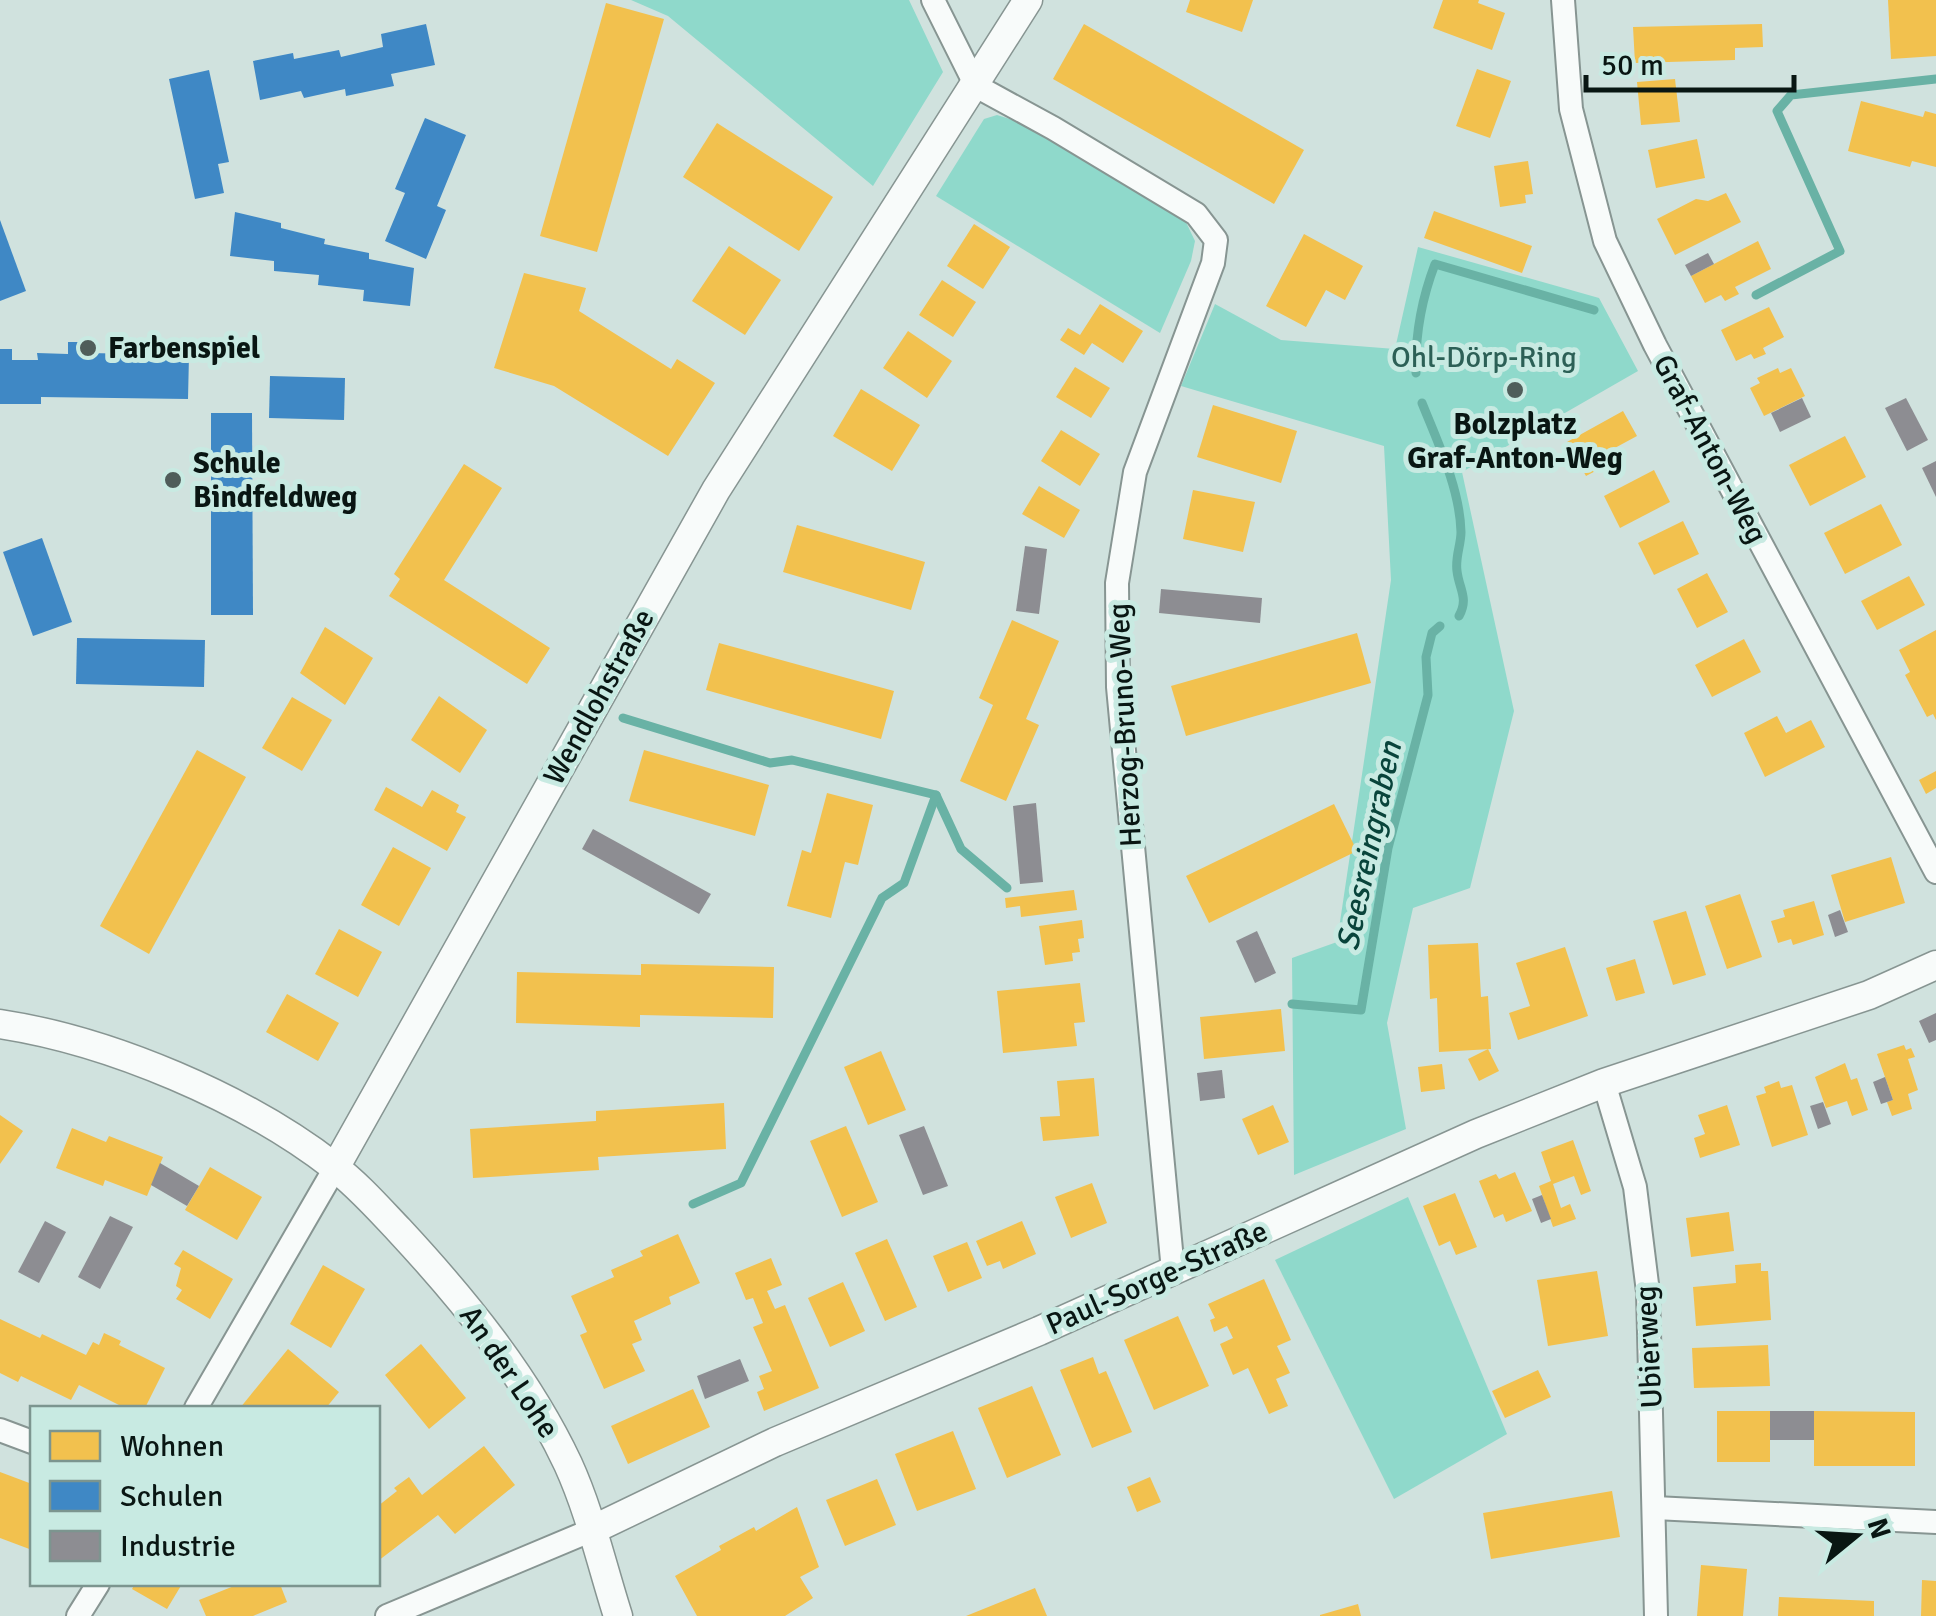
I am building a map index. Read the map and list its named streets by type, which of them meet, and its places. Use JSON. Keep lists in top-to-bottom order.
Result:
{
  "streets": {
    "street": [
      "Graf-Anton-Weg",
      "Wendlohstraße",
      "Herzog-Bruno-Weg",
      "Paul-Sorge-Straße",
      "Ubierweg",
      "An der Lohe"
    ]
  },
  "crossings": [
    ["Wendlohstraße", "Herzog-Bruno-Weg"],
    ["Wendlohstraße", "An der Lohe"],
    ["Herzog-Bruno-Weg", "Paul-Sorge-Straße"],
    ["Paul-Sorge-Straße", "Ubierweg"],
    ["Paul-Sorge-Straße", "An der Lohe"]
  ],
  "water": ["Seesreingraben"],
  "parks": ["Ohl-Dörp-Ring"],
  "places": ["Farbenspiel", "Bolzplatz Graf-Anton-Weg", "Schule Bindfeldweg"],
  "legend": ["Wohnen", "Schulen", "Industrie"],
  "scale_bar": "50 m",
  "north": "right"
}
